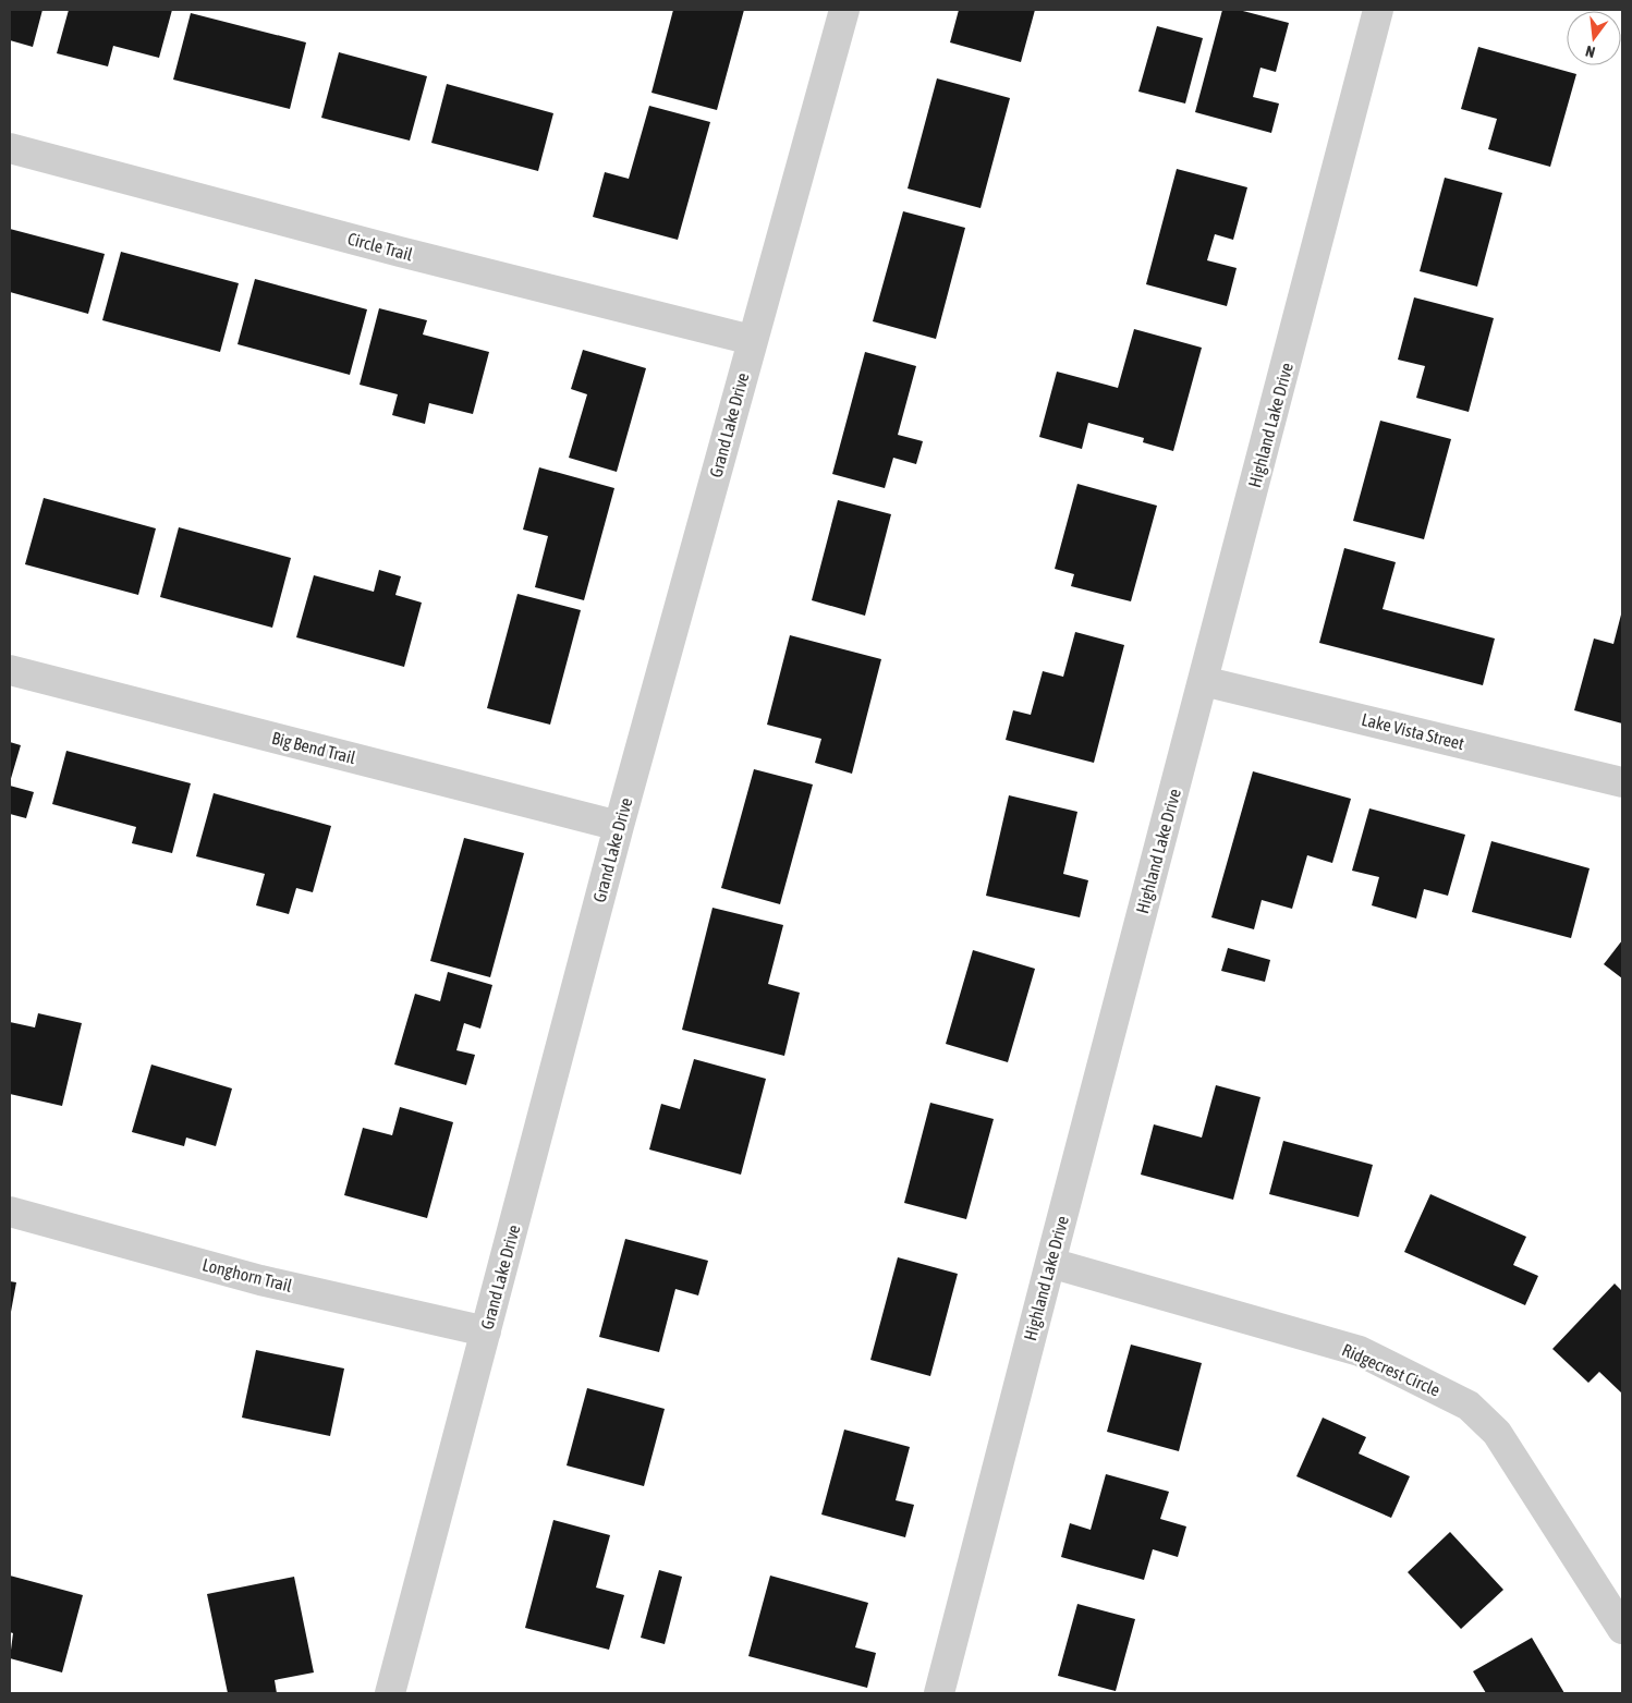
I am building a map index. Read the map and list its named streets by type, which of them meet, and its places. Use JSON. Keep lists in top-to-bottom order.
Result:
{
  "streets": {
    "street": [
      "Circle Trail",
      "Grand Lake Drive",
      "Highland Lake Drive",
      "Lake Vista Street",
      "Big Bend Trail",
      "Longhorn Trail",
      "Ridgecrest Circle"
    ]
  },
  "crossings": [
    ["Circle Trail", "Grand Lake Drive"],
    ["Grand Lake Drive", "Big Bend Trail"],
    ["Grand Lake Drive", "Longhorn Trail"],
    ["Highland Lake Drive", "Lake Vista Street"],
    ["Highland Lake Drive", "Ridgecrest Circle"]
  ],
  "north": "bottom"
}
